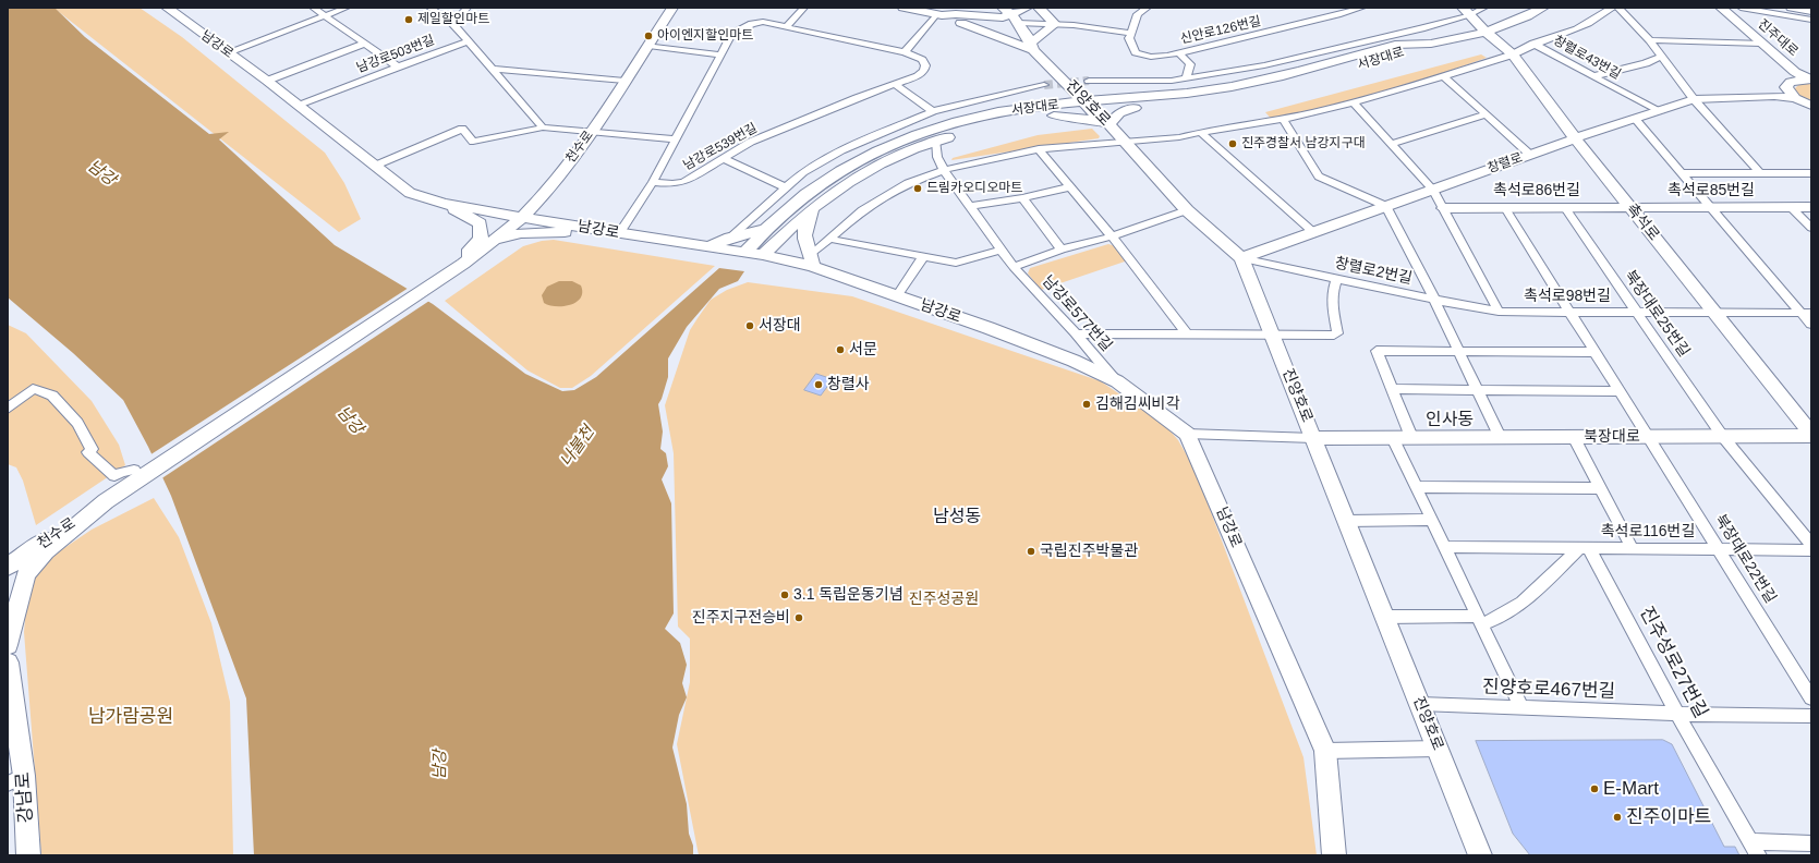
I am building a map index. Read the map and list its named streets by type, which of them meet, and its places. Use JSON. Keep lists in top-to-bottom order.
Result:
{
  "streets": {
    "street": [
      "신안로126번길",
      "진주대로",
      "남강로",
      "남강로503번길",
      "창렬로43번길",
      "서장대로",
      "진양호로",
      "천수로",
      "남강로539번길",
      "창렬로",
      "촉석로86번길",
      "촉석로85번길",
      "촉석로",
      "창렬로2번길",
      "촉석로98번길",
      "남강로577번길",
      "북장대로25번길",
      "북장대로",
      "촉석로116번길",
      "북장대로22번길",
      "진주성로27번길",
      "진양호로467번길",
      "강남로"
    ]
  },
  "crossings": [
    ["남강로", "남강로503번길"],
    ["남강로", "서장대로"],
    ["남강로", "천수로"],
    ["남강로", "남강로577번길"],
    ["창렬로43번길", "창렬로"],
    ["서장대로", "진양호로"],
    ["서장대로", "촉석로"],
    ["서장대로", "남강로577번길"],
    ["진양호로", "창렬로"],
    ["진양호로", "촉석로"],
    ["진양호로", "창렬로2번길"],
    ["진양호로", "북장대로"],
    ["진양호로", "진양호로467번길"],
    ["창렬로", "촉석로"],
    ["창렬로", "창렬로2번길"],
    ["촉석로86번길", "촉석로85번길"],
    ["촉석로86번길", "촉석로"],
    ["촉석로86번길", "북장대로25번길"],
    ["촉석로86번길", "북장대로22번길"],
    ["촉석로85번길", "촉석로"],
    ["촉석로", "촉석로98번길"],
    ["촉석로", "북장대로"],
    ["창렬로2번길", "촉석로98번길"],
    ["촉석로98번길", "북장대로25번길"],
    ["촉석로98번길", "북장대로22번길"],
    ["북장대로25번길", "북장대로"],
    ["북장대로", "북장대로22번길"],
    ["촉석로116번길", "북장대로22번길"],
    ["촉석로116번길", "진주성로27번길"],
    ["진주성로27번길", "진양호로467번길"]
  ],
  "districts": ["인사동", "남성동"],
  "water": ["남강", "나불천"],
  "parks": ["진주성공원", "남가람공원"],
  "places": [
    "제일할인마트",
    "아이엔지할인마트",
    "진주경찰서 남강지구대",
    "드림카오디오마트",
    "서장대",
    "서문",
    "창렬사",
    "김해김씨비각",
    "국립진주박물관",
    "3.1 독립운동기념",
    "진주지구전승비",
    "E-Mart",
    "진주이마트"
  ]
}
